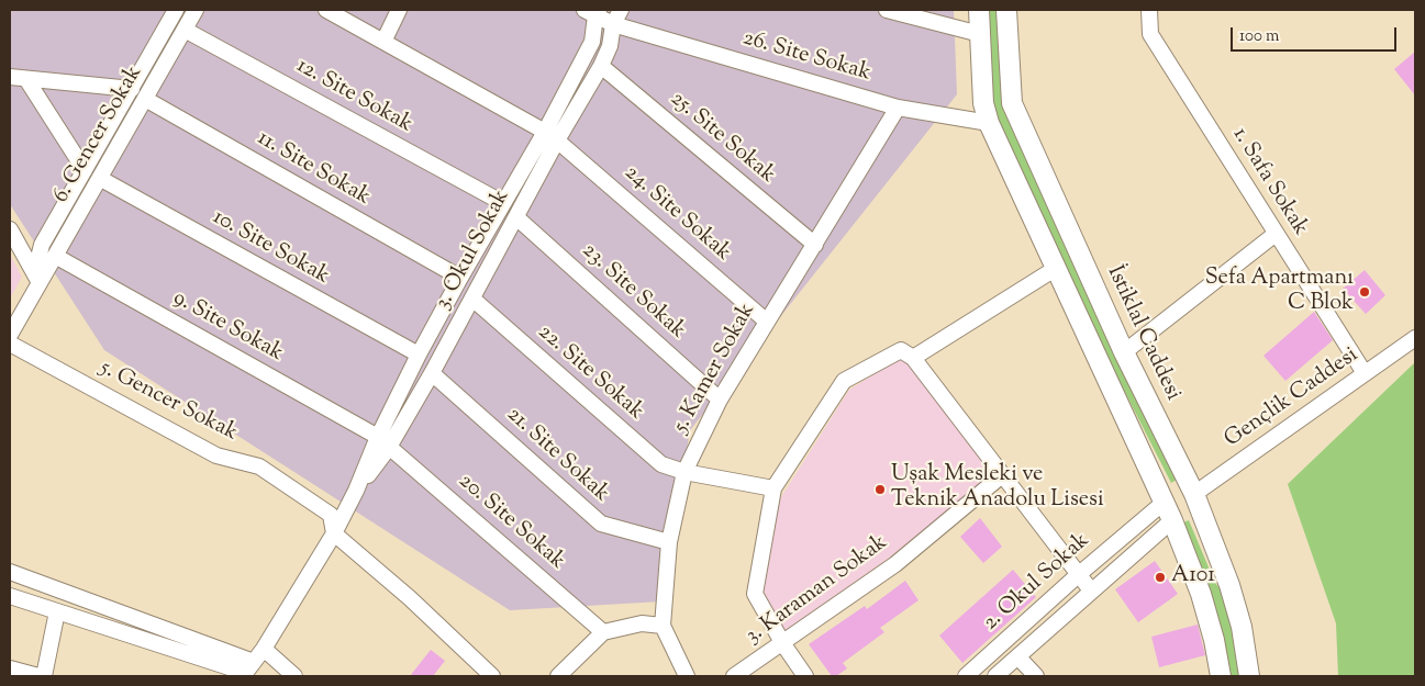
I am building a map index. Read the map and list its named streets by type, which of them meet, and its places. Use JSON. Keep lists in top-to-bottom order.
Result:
{
  "streets": {
    "main road": ["İstiklal Caddesi"],
    "street": [
      "26. Site Sokak",
      "12. Site Sokak",
      "6. Gencer Sokak",
      "25. Site Sokak",
      "11. Site Sokak",
      "1. Safa Sokak",
      "24. Site Sokak",
      "10. Site Sokak",
      "3. Okul Sokak",
      "23. Site Sokak",
      "9. Site Sokak",
      "5. Kamer Sokak",
      "22. Site Sokak",
      "Gençlik Caddesi",
      "5. Gencer Sokak",
      "21. Site Sokak",
      "20. Site Sokak",
      "2. Okul Sokak",
      "3. Karaman Sokak"
    ]
  },
  "crossings": [
    ["26. Site Sokak", "3. Okul Sokak"],
    ["26. Site Sokak", "5. Kamer Sokak"],
    ["12. Site Sokak", "6. Gencer Sokak"],
    ["12. Site Sokak", "3. Okul Sokak"],
    ["6. Gencer Sokak", "11. Site Sokak"],
    ["6. Gencer Sokak", "10. Site Sokak"],
    ["6. Gencer Sokak", "9. Site Sokak"],
    ["25. Site Sokak", "3. Okul Sokak"],
    ["25. Site Sokak", "5. Kamer Sokak"],
    ["11. Site Sokak", "3. Okul Sokak"],
    ["1. Safa Sokak", "Gençlik Caddesi"],
    ["24. Site Sokak", "3. Okul Sokak"],
    ["24. Site Sokak", "5. Kamer Sokak"],
    ["10. Site Sokak", "3. Okul Sokak"],
    ["3. Okul Sokak", "23. Site Sokak"],
    ["3. Okul Sokak", "9. Site Sokak"],
    ["3. Okul Sokak", "22. Site Sokak"],
    ["3. Okul Sokak", "5. Gencer Sokak"],
    ["3. Okul Sokak", "21. Site Sokak"],
    ["3. Okul Sokak", "20. Site Sokak"],
    ["23. Site Sokak", "5. Kamer Sokak"],
    ["9. Site Sokak", "20. Site Sokak"],
    ["İstiklal Caddesi", "Gençlik Caddesi"],
    ["5. Kamer Sokak", "22. Site Sokak"],
    ["5. Kamer Sokak", "21. Site Sokak"]
  ],
  "places": ["Sefa Apartmanı C Blok", "Uşak Mesleki ve Teknik Anadolu Lisesi", "A101"],
  "scale_bar": "100 m"
}
